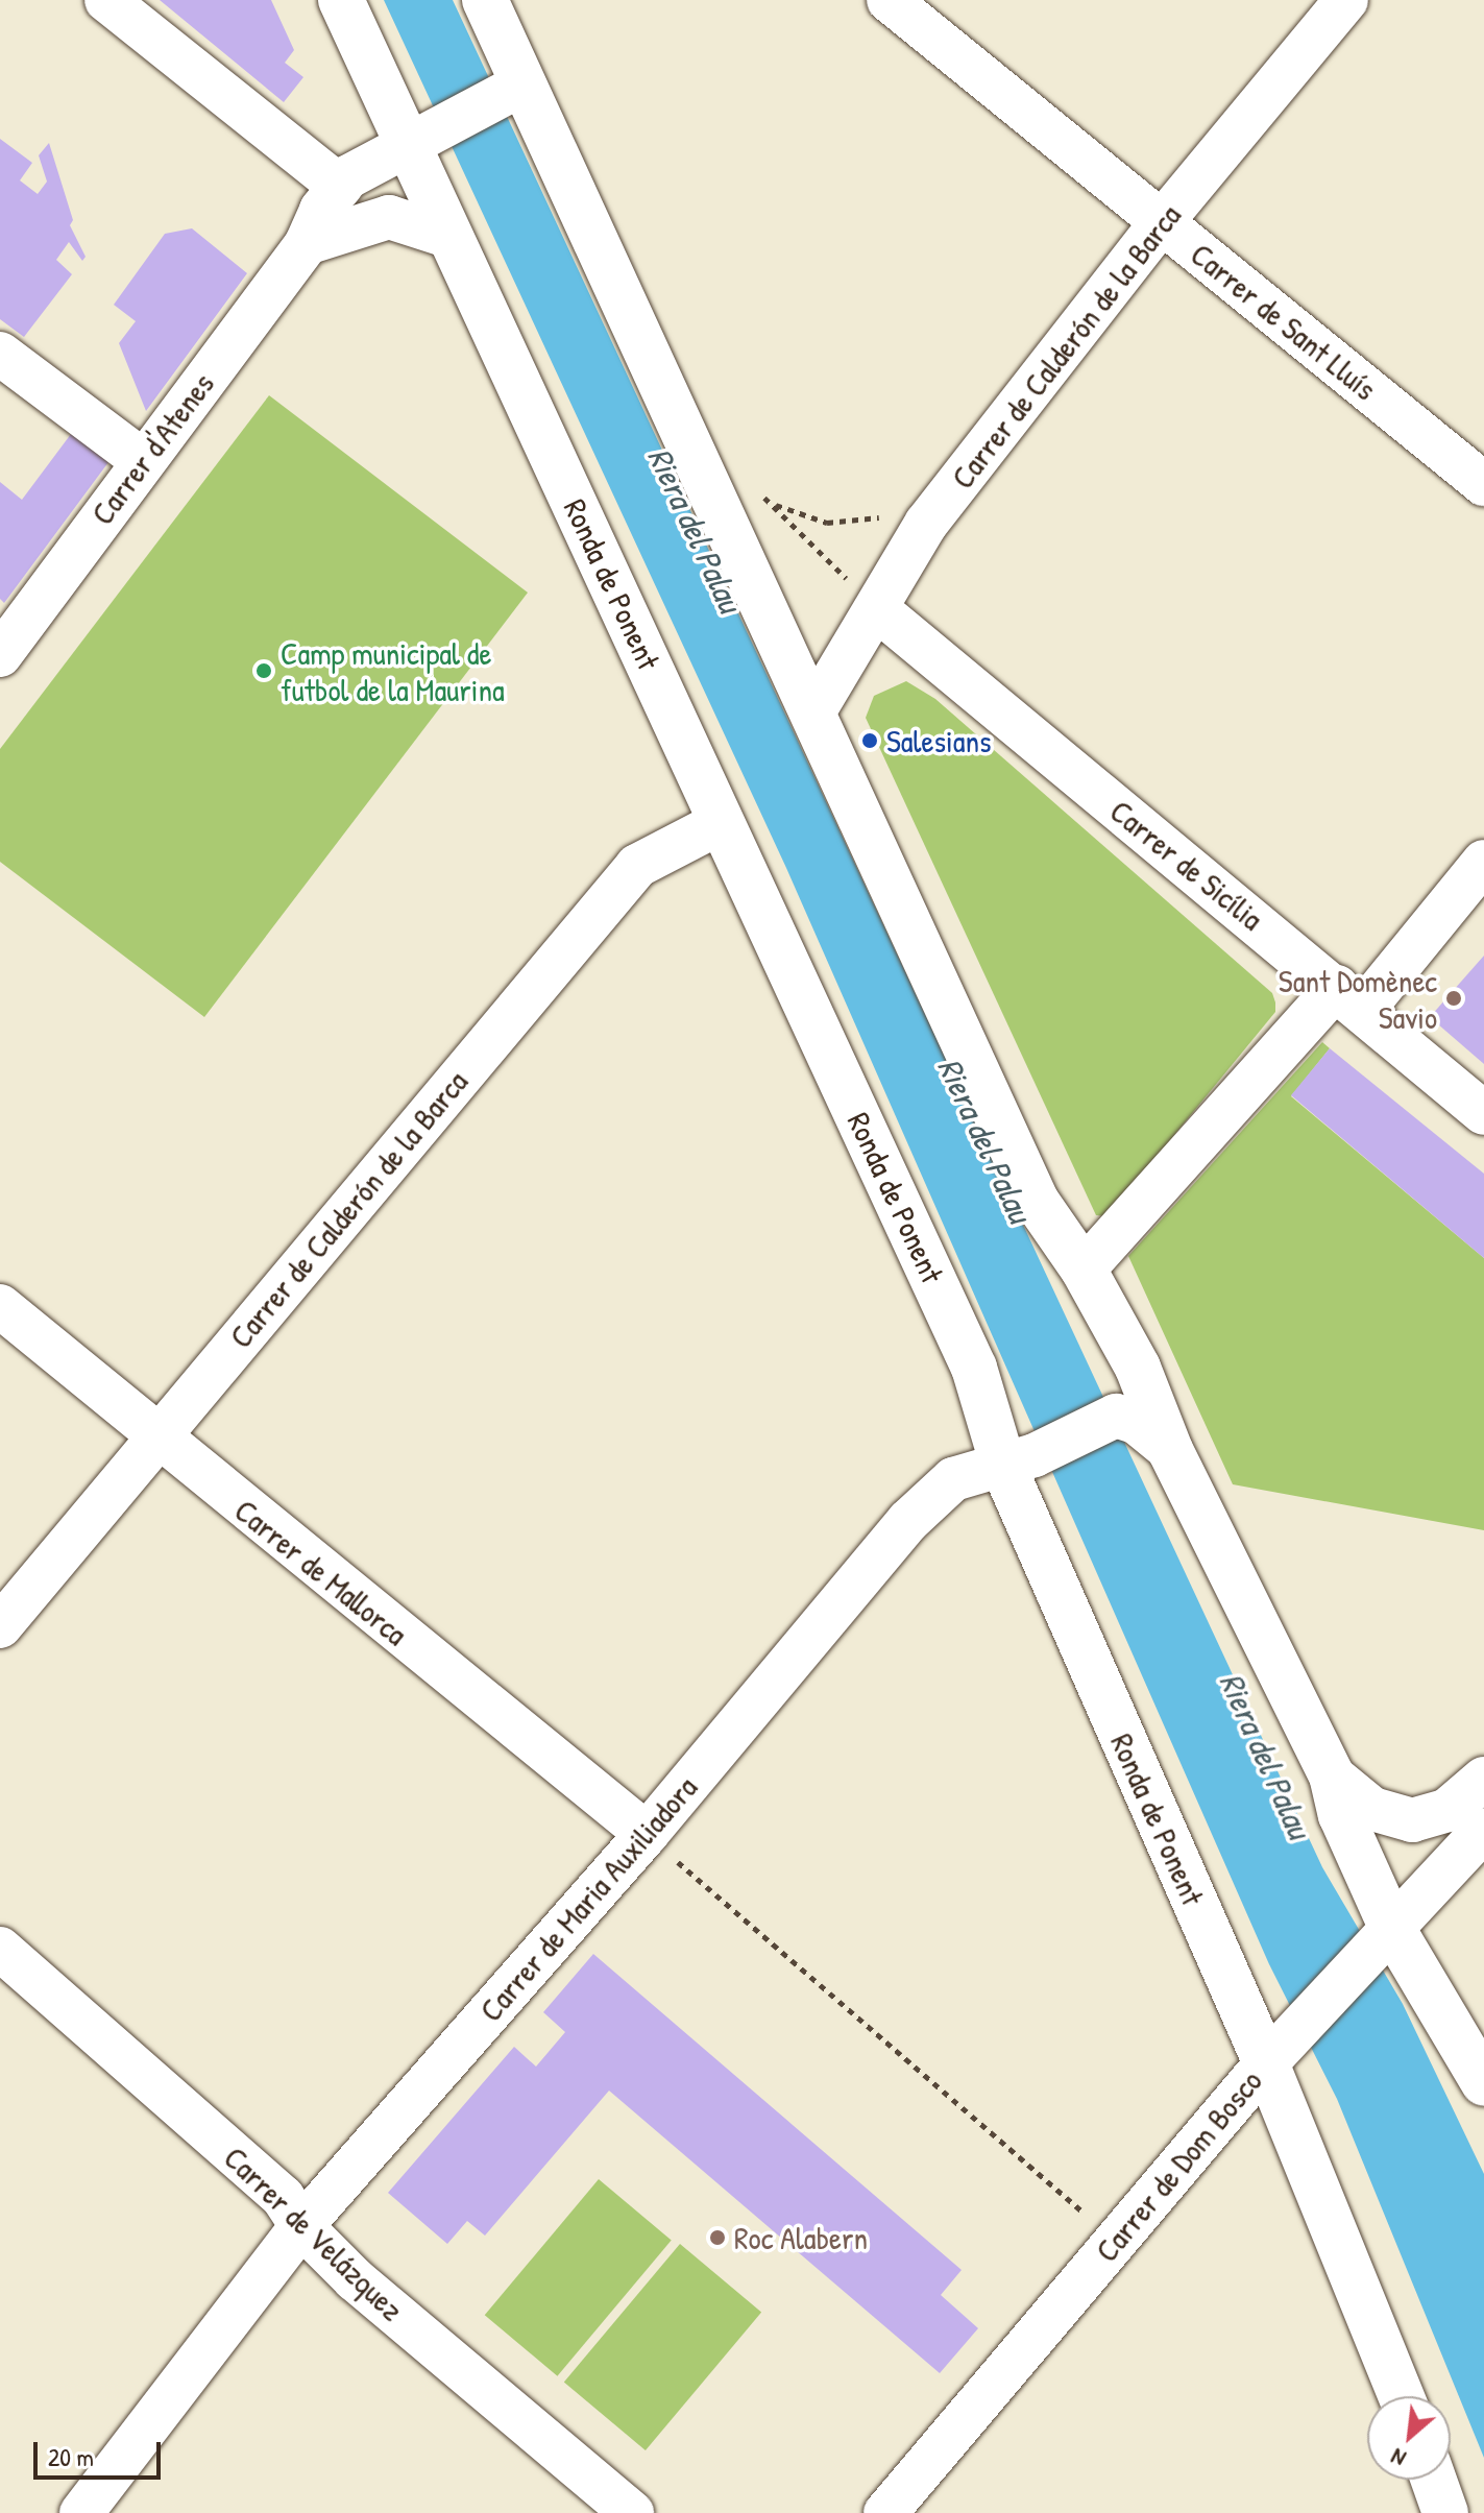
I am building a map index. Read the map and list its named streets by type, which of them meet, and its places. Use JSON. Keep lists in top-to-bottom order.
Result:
{
  "streets": {
    "main road": ["Ronda de Ponent"],
    "street": [
      "Carrer de Sant Lluís",
      "Carrer de Calderón de la Barca",
      "Carrer d'Atenes",
      "Carrer de Sicília",
      "Carrer de Mallorca",
      "Carrer de Maria Auxiliadora",
      "Carrer de Dom Bosco",
      "Carrer de Velázquez"
    ]
  },
  "crossings": [
    ["Carrer de Sant Lluís", "Carrer de Calderón de la Barca"],
    ["Carrer de Calderón de la Barca", "Ronda de Ponent"],
    ["Carrer de Calderón de la Barca", "Carrer de Sicília"],
    ["Carrer de Calderón de la Barca", "Carrer de Mallorca"],
    ["Carrer d'Atenes", "Ronda de Ponent"],
    ["Ronda de Ponent", "Carrer de Maria Auxiliadora"],
    ["Ronda de Ponent", "Carrer de Dom Bosco"],
    ["Carrer de Mallorca", "Carrer de Maria Auxiliadora"],
    ["Carrer de Maria Auxiliadora", "Carrer de Velázquez"]
  ],
  "water": ["Riera del Palau"],
  "places": [
    "Camp municipal de futbol de la Maurina",
    "Salesians",
    "Sant Domènec Savio",
    "Roc Alabern"
  ],
  "scale_bar": "20 m",
  "north": "bottom left"
}
